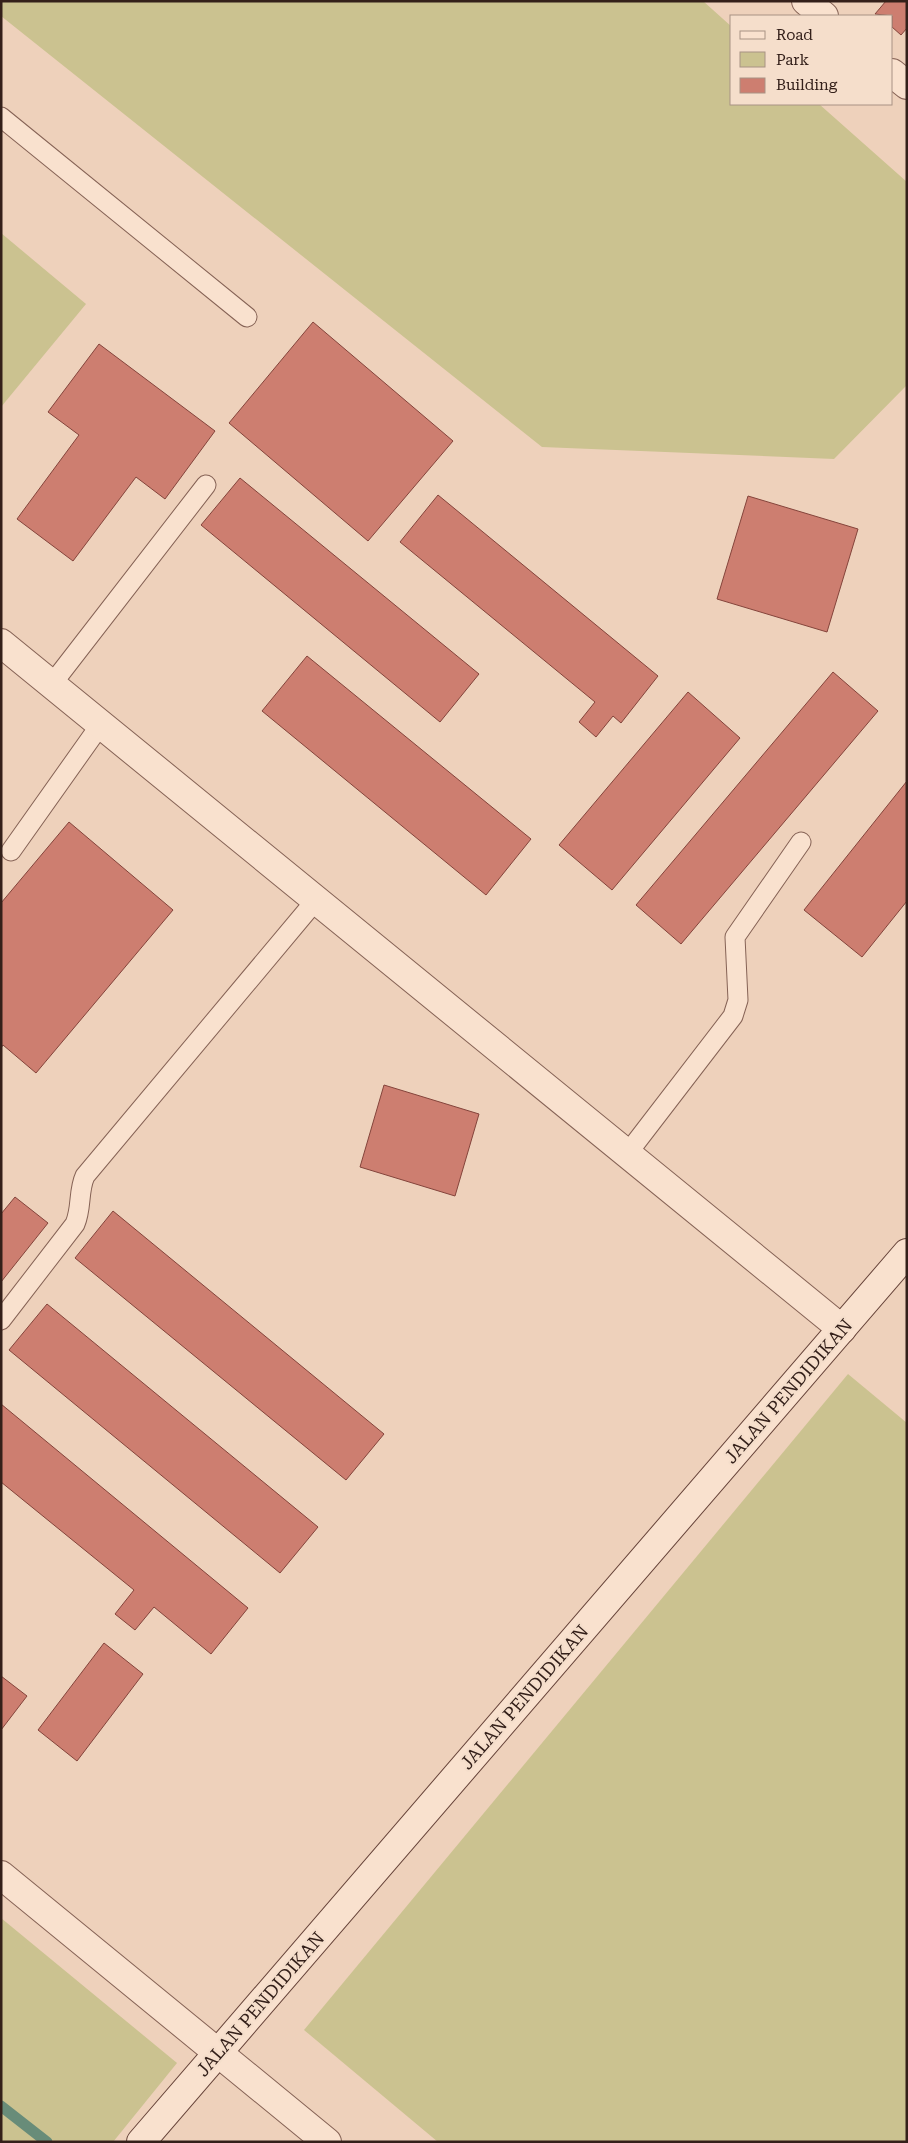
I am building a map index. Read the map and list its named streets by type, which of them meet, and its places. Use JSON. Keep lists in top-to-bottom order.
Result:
{
  "streets": {
    "street": ["JALAN PENDIDIKAN"]
  },
  "legend": ["Road", "Park", "Building"]
}
